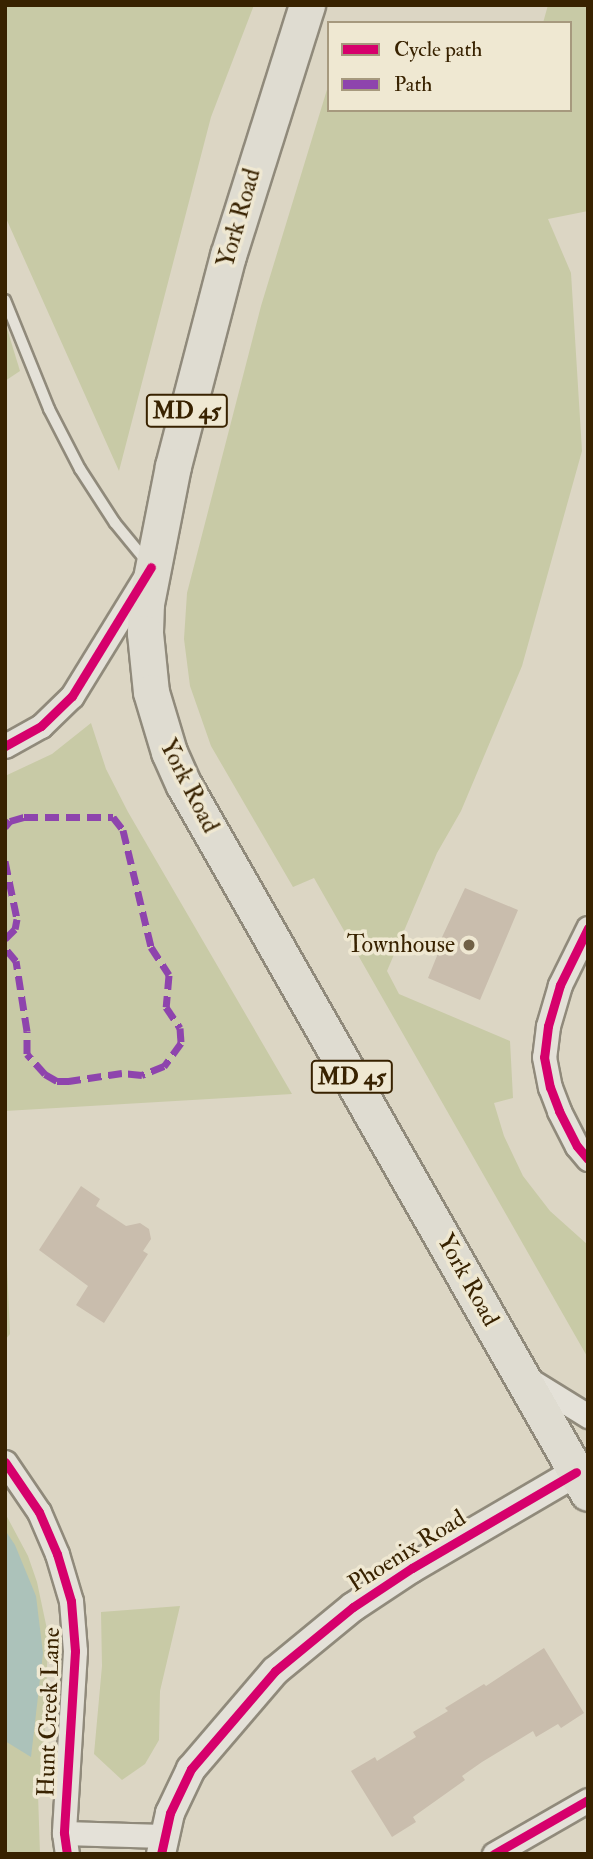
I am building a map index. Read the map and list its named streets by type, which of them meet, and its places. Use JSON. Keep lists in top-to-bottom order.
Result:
{
  "streets": {
    "main road": ["York Road", "MD 45"],
    "street": ["Phoenix Road", "Hunt Creek Lane"]
  },
  "crossings": [
    ["York Road", "Phoenix Road"],
    ["Phoenix Road", "Hunt Creek Lane"]
  ],
  "places": ["Townhouse"],
  "legend": ["Cycle path", "Path"]
}
